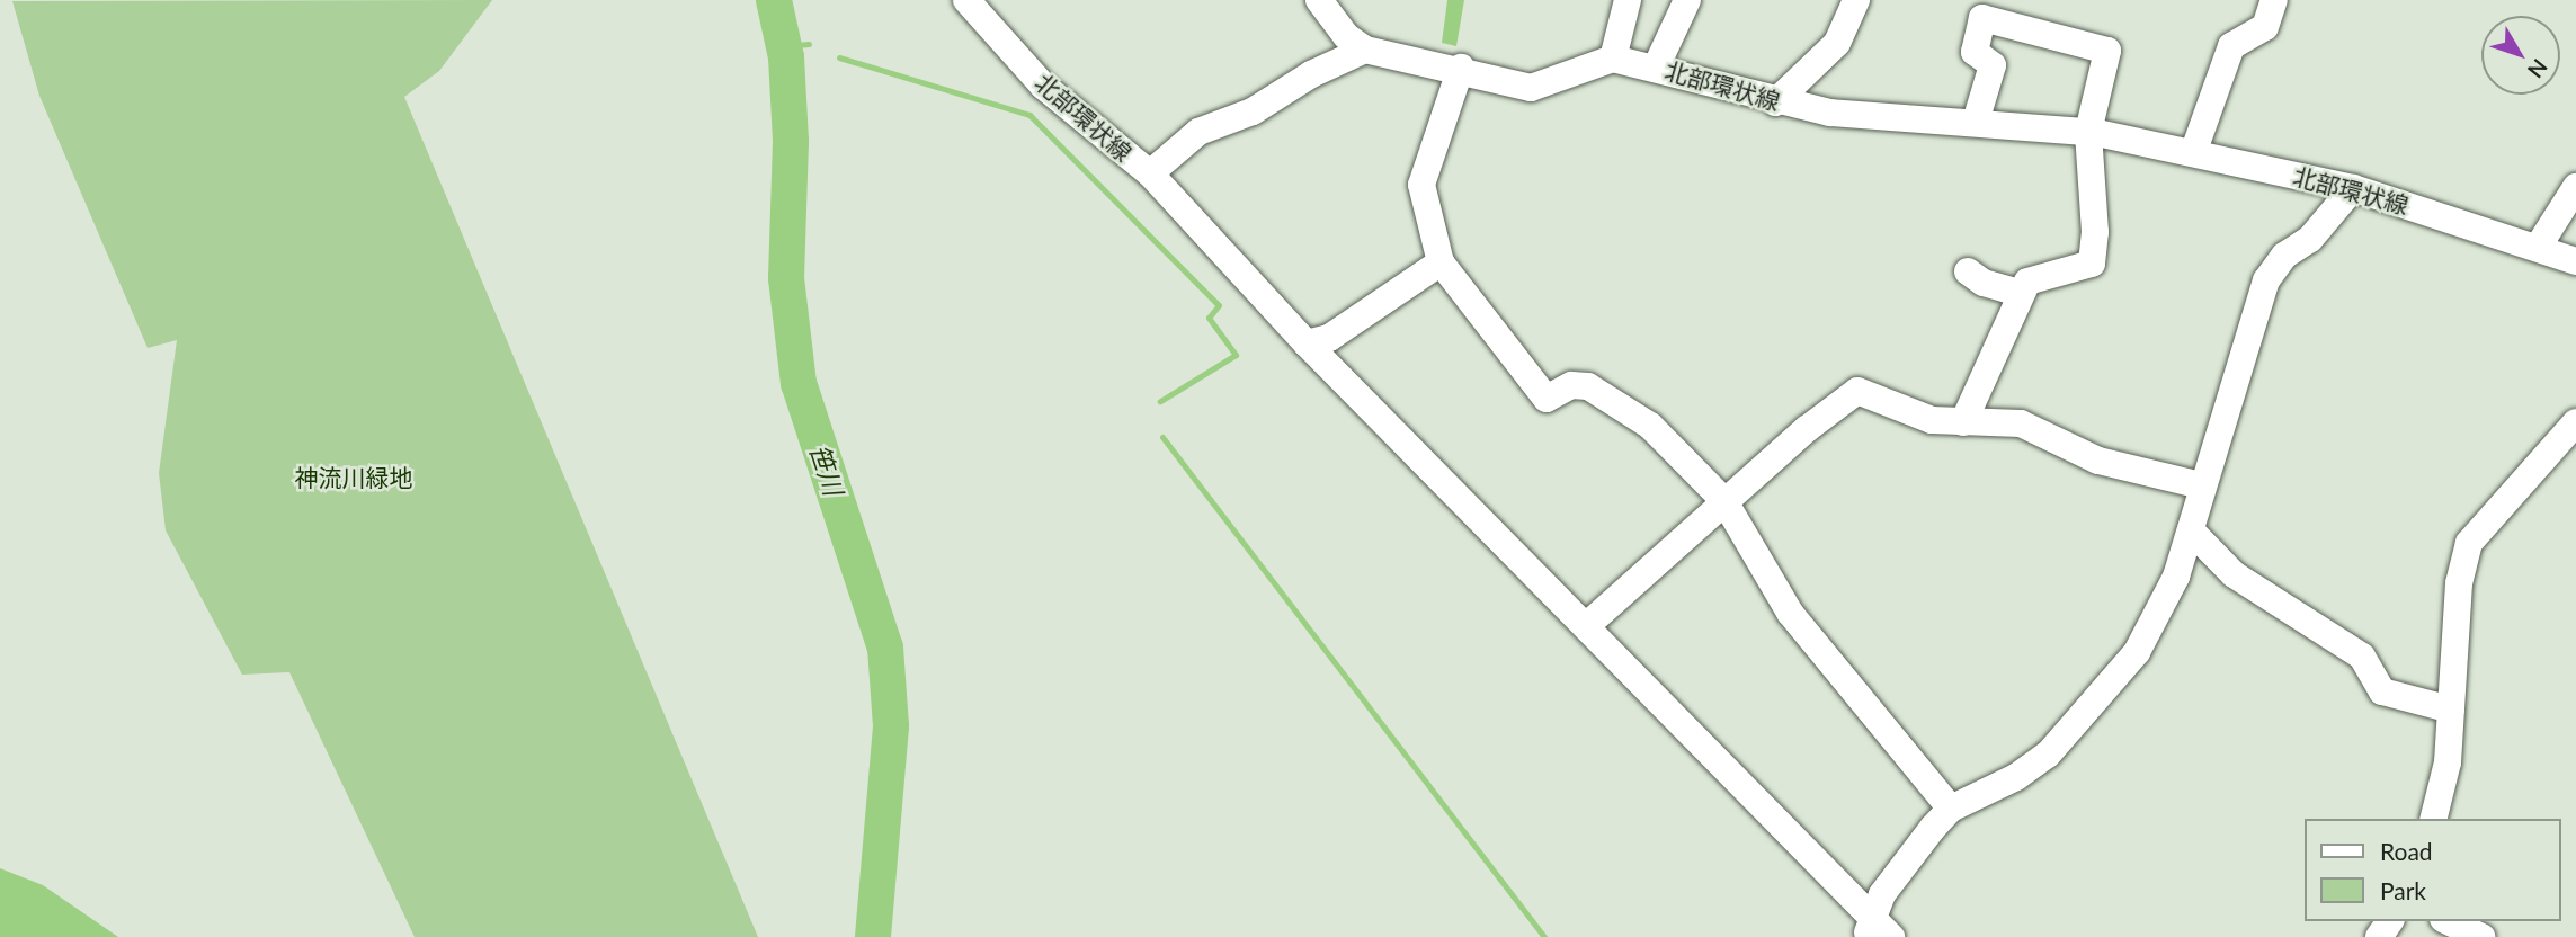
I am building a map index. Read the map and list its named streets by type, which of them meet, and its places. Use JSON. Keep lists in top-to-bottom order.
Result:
{
  "streets": {
    "street": ["北部環状線"]
  },
  "water": ["笹川"],
  "parks": ["神流川緑地"],
  "legend": ["Road", "Park"],
  "north": "bottom right"
}
